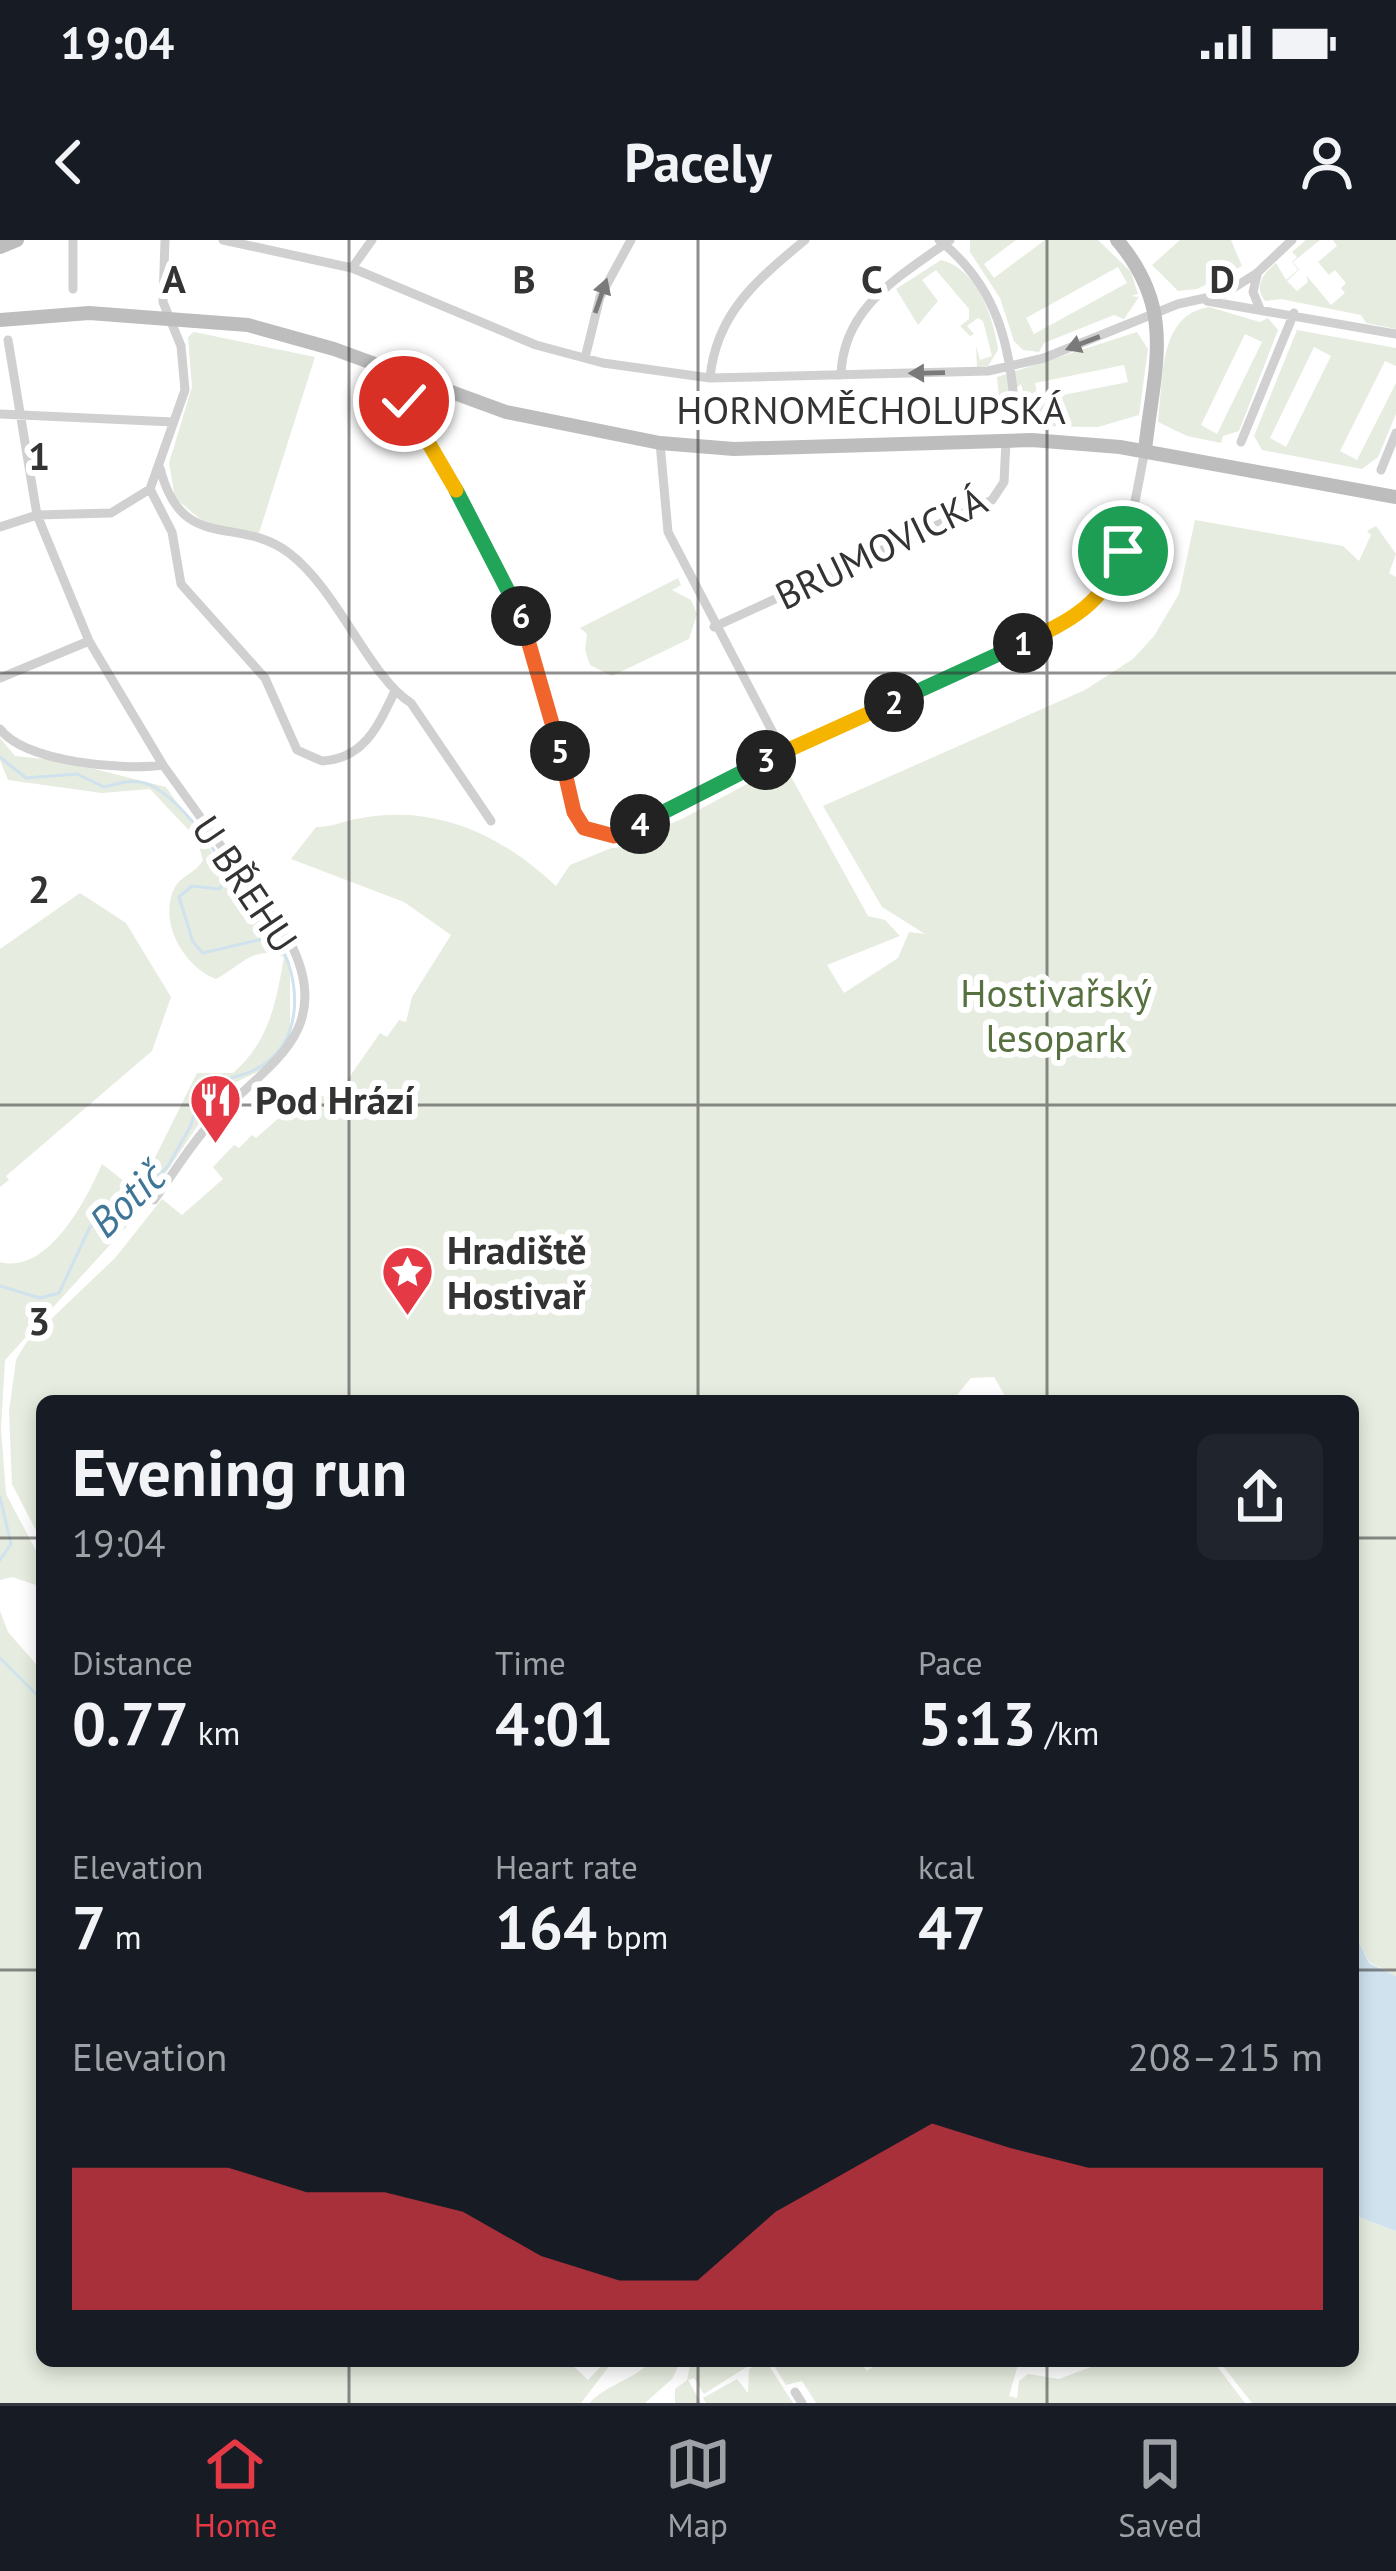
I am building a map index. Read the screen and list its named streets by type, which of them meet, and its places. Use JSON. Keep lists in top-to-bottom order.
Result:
{
  "streets": {
    "street": ["HORNOMĚCHOLUPSKÁ", "BRUMOVICKÁ", "U BŘEHU"]
  },
  "crossings": [
    ["HORNOMĚCHOLUPSKÁ", "BRUMOVICKÁ"]
  ],
  "water": ["Botič"],
  "parks": ["Hostivařský lesopark"],
  "places": {
    "restaurant": ["Pod Hrází"],
    "place": ["Hradiště Hostivař"]
  },
  "page": {
    "status": "19:04",
    "header": "Pacely",
    "pins": [
      "6",
      "1",
      "2",
      "5",
      "3",
      "4"
    ],
    "heading": ["Evening run", "19:04"],
    "stats": [
      ["Distance", "0.77 km"],
      ["Time", "4:01"],
      ["Pace", "5:13 /km"],
      ["Elevation", "7 m"],
      ["Heart rate", "164 bpm"],
      ["kcal", "47"]
    ],
    "chart": ["Elevation", "208–215 m"],
    "tabs": ["Home", "Map", "Saved"]
  },
  "grid": {
    "columns": [
      "A",
      "B",
      "C",
      "D"
    ],
    "rows": ["1", "2", "3"]
  }
}
